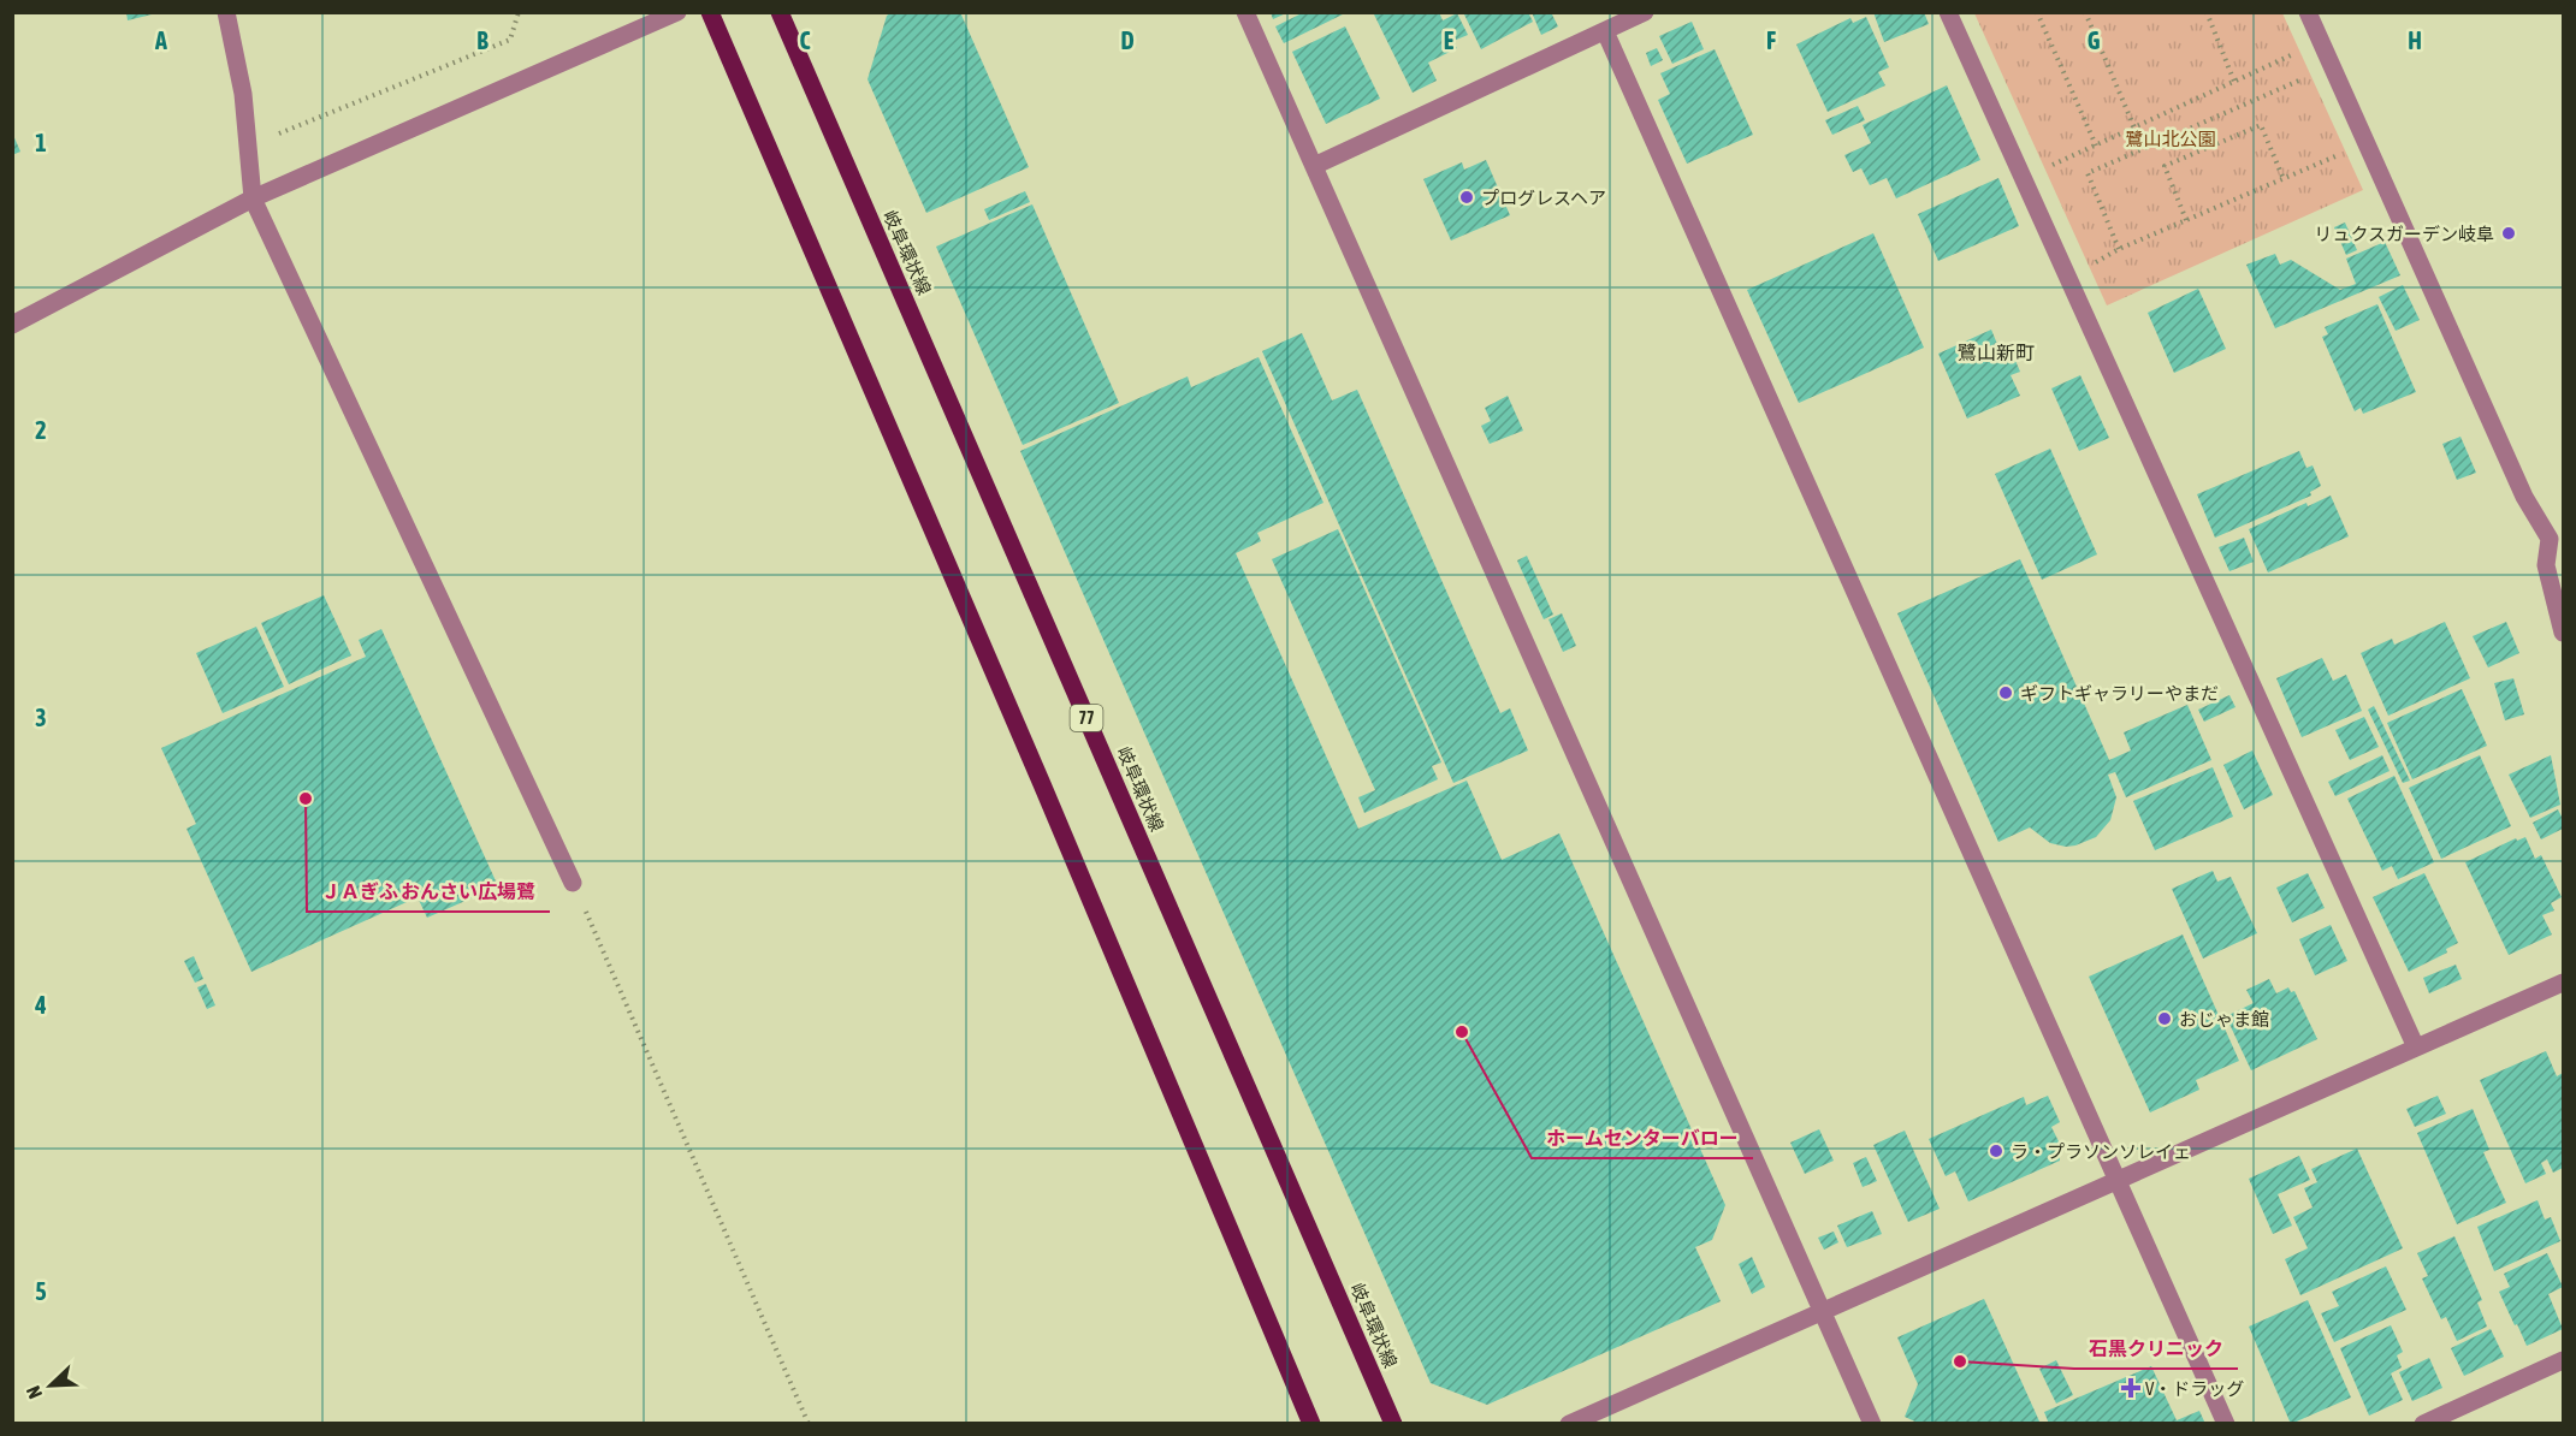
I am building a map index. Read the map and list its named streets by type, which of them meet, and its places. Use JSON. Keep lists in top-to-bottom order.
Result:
{
  "streets": {
    "main road": ["岐阜環状線", "77"]
  },
  "districts": ["鷺山新町"],
  "parks": ["鷺山北公園"],
  "places": {
    "other": [
      "プログレスヘア",
      "リュクスガーデン岐阜",
      "ギフトギャラリーやまだ",
      "ＪＡぎふ おんさい広場鷺",
      "おじゃま館",
      "ホームセンターバロー",
      "ラ・プラソンソレイェ",
      "石黒クリニック"
    ],
    "health": ["V・ドラッグ"]
  },
  "north": "bottom left",
  "grid": {
    "columns": [
      "A",
      "B",
      "C",
      "D",
      "E",
      "F",
      "G",
      "H"
    ],
    "rows": [
      "1",
      "2",
      "3",
      "4",
      "5"
    ]
  }
}
